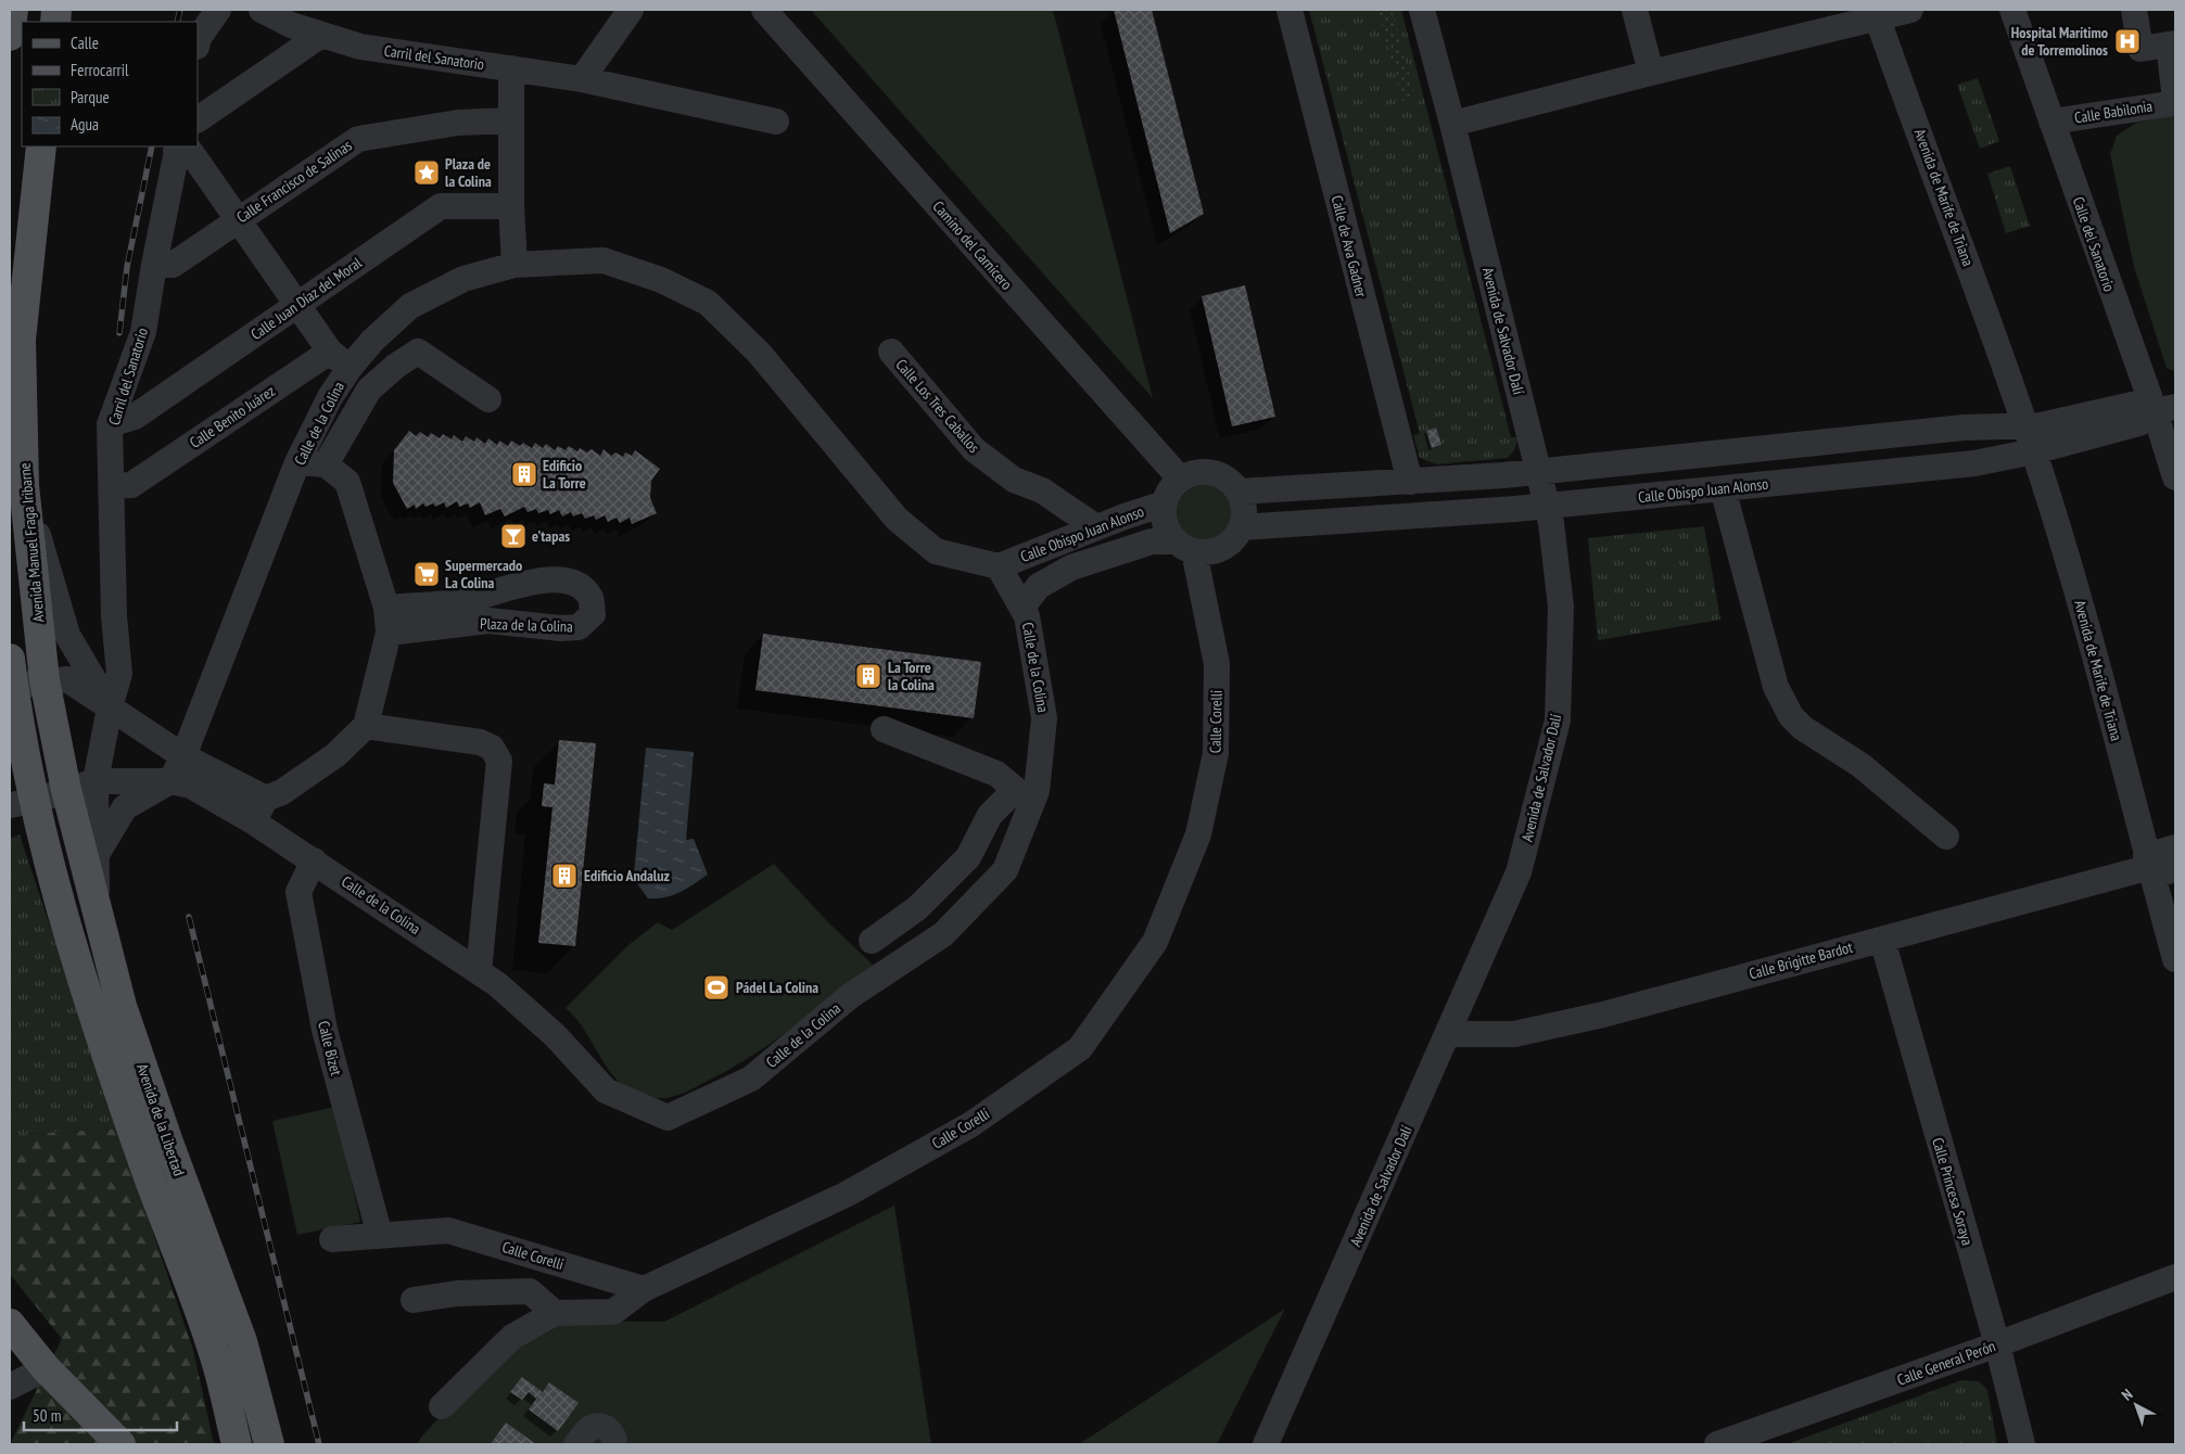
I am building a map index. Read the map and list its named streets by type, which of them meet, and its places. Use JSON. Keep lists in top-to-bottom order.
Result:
{
  "streets": {
    "main road": ["Avenida Manuel Fraga Iribarne", "Avenida de la Libertad"],
    "street": [
      "Carril del Sanatorio",
      "Calle Babilonia",
      "Calle Francisco de Salinas",
      "Avenida de Marife de Triana",
      "Calle del Sanatorio",
      "Camino del Carnicero",
      "Calle de Ava Gadner",
      "Calle Juan Díaz del Moral",
      "Avenida de Salvador Dalí",
      "Calle Los Tres Caballos",
      "Calle Benito Juárez",
      "Calle de la Colina",
      "Calle Obispo Juan Alonso",
      "Plaza de la Colina",
      "Calle Corelli",
      "Calle Brigitte Bardot",
      "Calle Bizet",
      "Calle Princesa Soraya",
      "Calle General Perón"
    ]
  },
  "crossings": [
    ["Carril del Sanatorio", "Calle Francisco de Salinas"],
    ["Carril del Sanatorio", "Calle Juan Díaz del Moral"],
    ["Carril del Sanatorio", "Calle Benito Juárez"],
    ["Carril del Sanatorio", "Calle de la Colina"],
    ["Carril del Sanatorio", "Avenida de la Libertad"],
    ["Calle Babilonia", "Calle del Sanatorio"],
    ["Avenida de Marife de Triana", "Calle Obispo Juan Alonso"],
    ["Avenida de Marife de Triana", "Calle Brigitte Bardot"],
    ["Calle del Sanatorio", "Calle Obispo Juan Alonso"],
    ["Camino del Carnicero", "Calle Obispo Juan Alonso"],
    ["Camino del Carnicero", "Calle Corelli"],
    ["Avenida de Salvador Dalí", "Calle Obispo Juan Alonso"],
    ["Avenida de Salvador Dalí", "Calle Brigitte Bardot"],
    ["Calle Los Tres Caballos", "Calle Obispo Juan Alonso"],
    ["Calle de la Colina", "Calle Obispo Juan Alonso"],
    ["Calle de la Colina", "Avenida Manuel Fraga Iribarne"],
    ["Calle de la Colina", "Calle Bizet"],
    ["Calle de la Colina", "Avenida de la Libertad"],
    ["Calle Obispo Juan Alonso", "Calle Corelli"],
    ["Avenida Manuel Fraga Iribarne", "Avenida de la Libertad"],
    ["Calle Corelli", "Calle Bizet"],
    ["Calle Brigitte Bardot", "Calle Princesa Soraya"],
    ["Calle Princesa Soraya", "Calle General Perón"]
  ],
  "places": {
    "hospital": ["Hospital Marítimo de Torremolinos"],
    "place": ["Plaza de la Colina"],
    "building": ["Edificio La Torre", "La Torre la Colina", "Edificio Andaluz"],
    "bar": ["e'tapas"],
    "supermarket": ["Supermercado La Colina"],
    "sports": ["Pádel La Colina"]
  },
  "legend": [
    "Calle",
    "Ferrocarril",
    "Parque",
    "Agua"
  ],
  "scale_bar": "50 m",
  "north": "top left"
}
